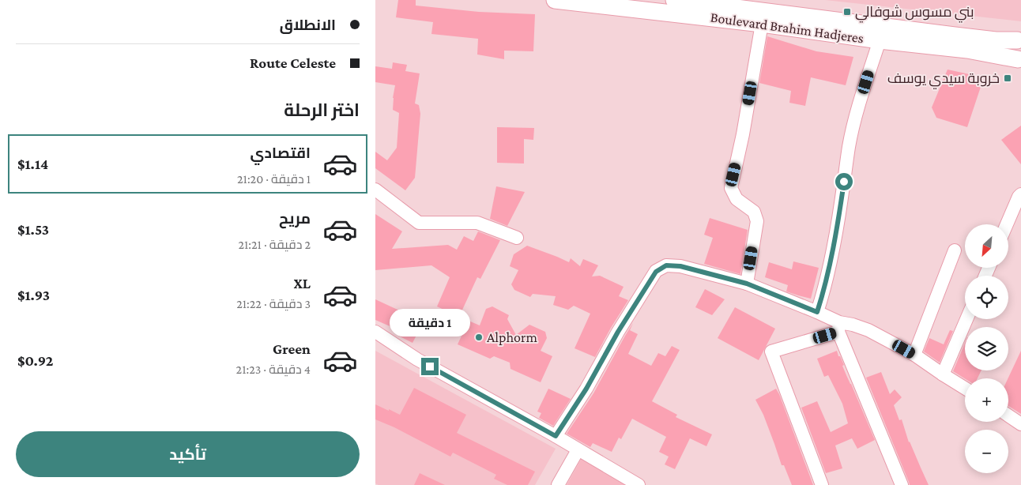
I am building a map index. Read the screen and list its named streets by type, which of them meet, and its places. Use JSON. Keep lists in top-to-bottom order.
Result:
{
  "streets": {
    "main road": ["Boulevard Brahim Hadjeres"]
  },
  "places": {
    "transit": ["بني مسوس شوفالي", "خروبة سيدي يوسف"],
    "other": ["Alphorm"]
  },
  "north": "bottom left",
  "page": {
    "banner": ["الانطلاق", "Route Celeste"],
    "heading": "اختر الرحلة",
    "list": [
      {
        "name": "اقتصادي",
        "note": "1 دقيقة · 21:20",
        "value": "$1.14"
      },
      {
        "name": "مريح",
        "note": "2 دقيقة · 21:21",
        "value": "$1.53"
      },
      {
        "name": "XL",
        "note": "3 دقيقة · 21:22",
        "value": "$1.93"
      },
      {
        "name": "Green",
        "note": "4 دقيقة · 21:23",
        "value": "$0.92"
      }
    ],
    "map_buttons": ["+", "−"],
    "bubble": "1 دقيقة",
    "buttons": "تأكيد"
  }
}
